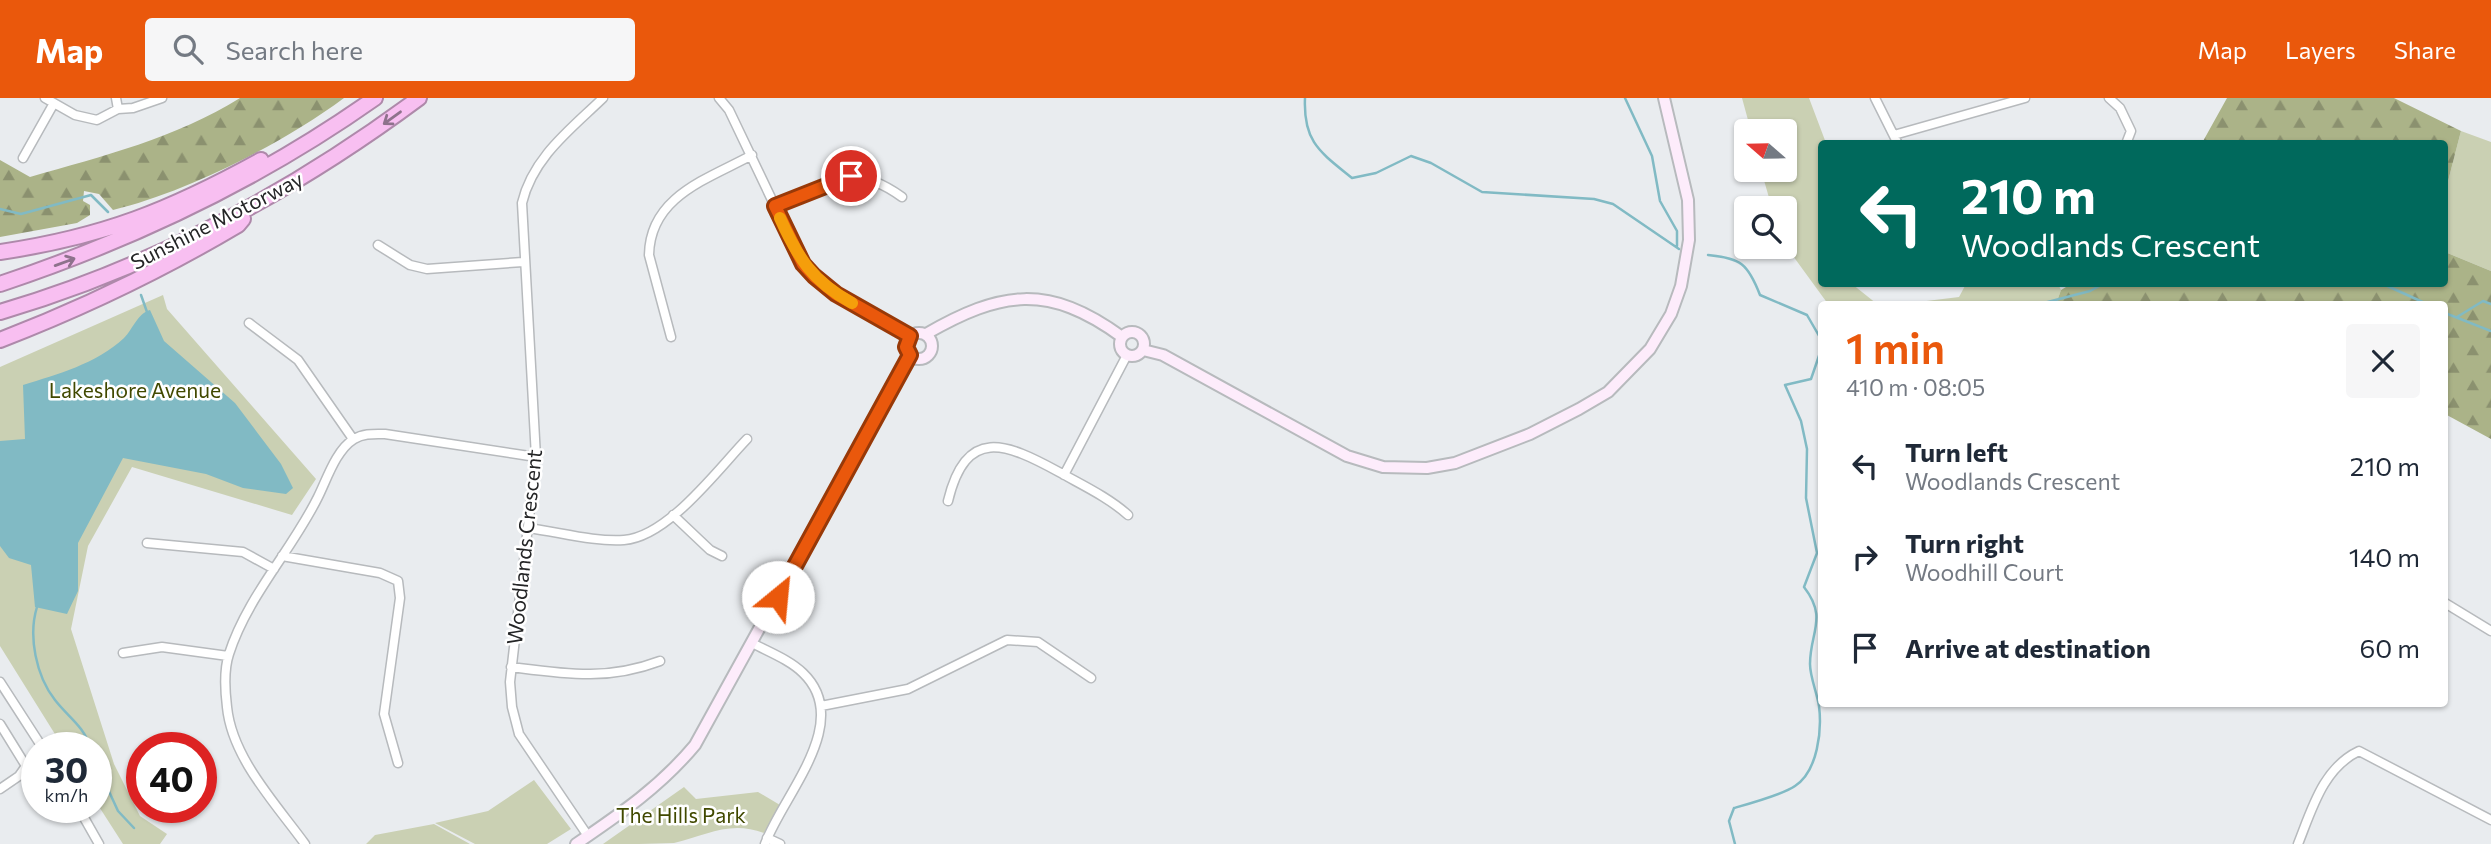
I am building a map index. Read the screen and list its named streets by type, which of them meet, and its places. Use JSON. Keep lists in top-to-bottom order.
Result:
{
  "streets": {
    "highway": ["Sunshine Motorway"],
    "street": ["Woodlands Crescent"]
  },
  "parks": ["Lakeshore Avenue", "The Hills Park"],
  "north": "left",
  "page": {
    "header": "Map",
    "search": "Search here",
    "nav": ["Map", "Layers", "Share"],
    "turn": ["210 m", "Woodlands Crescent"],
    "heading": ["1 min", "410 m · 08:05"],
    "list": [
      {
        "name": "Turn left",
        "note": "Woodlands Crescent",
        "value": "210 m"
      },
      {
        "name": "Turn right",
        "note": "Woodhill Court",
        "value": "140 m"
      },
      {
        "name": "Arrive at destination",
        "value": "60 m"
      }
    ],
    "speed": "30 km/h",
    "limit": "40"
  }
}
